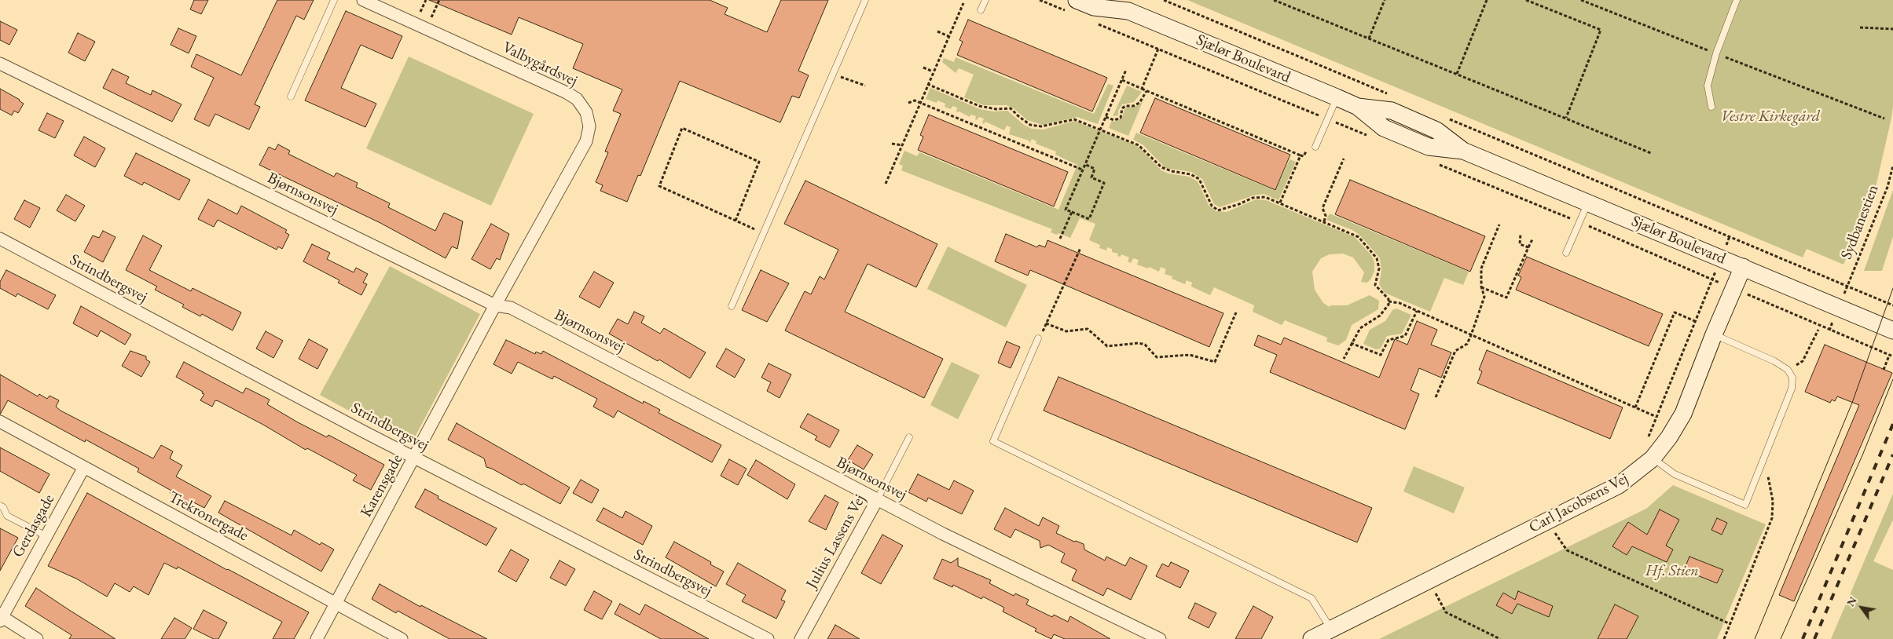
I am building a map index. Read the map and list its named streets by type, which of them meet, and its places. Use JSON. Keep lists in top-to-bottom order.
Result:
{
  "streets": {
    "street": [
      "Sjælør Boulevard",
      "Valbygårdsvej",
      "Bjørnsonsvej",
      "Strindbergsvej",
      "Karensgade",
      "Carl Jacobsens Vej",
      "Trekronergade",
      "Gerdasgade",
      "Julius Lassens Vej"
    ],
    "path": ["Sydbanestien"]
  },
  "crossings": [
    ["Sjælør Boulevard", "Carl Jacobsens Vej"],
    ["Valbygårdsvej", "Bjørnsonsvej"],
    ["Valbygårdsvej", "Karensgade"],
    ["Bjørnsonsvej", "Karensgade"],
    ["Bjørnsonsvej", "Julius Lassens Vej"],
    ["Strindbergsvej", "Karensgade"],
    ["Karensgade", "Trekronergade"],
    ["Trekronergade", "Gerdasgade"]
  ],
  "parks": ["Vestre Kirkegård", "Hf. Stien"],
  "north": "top left"
}
